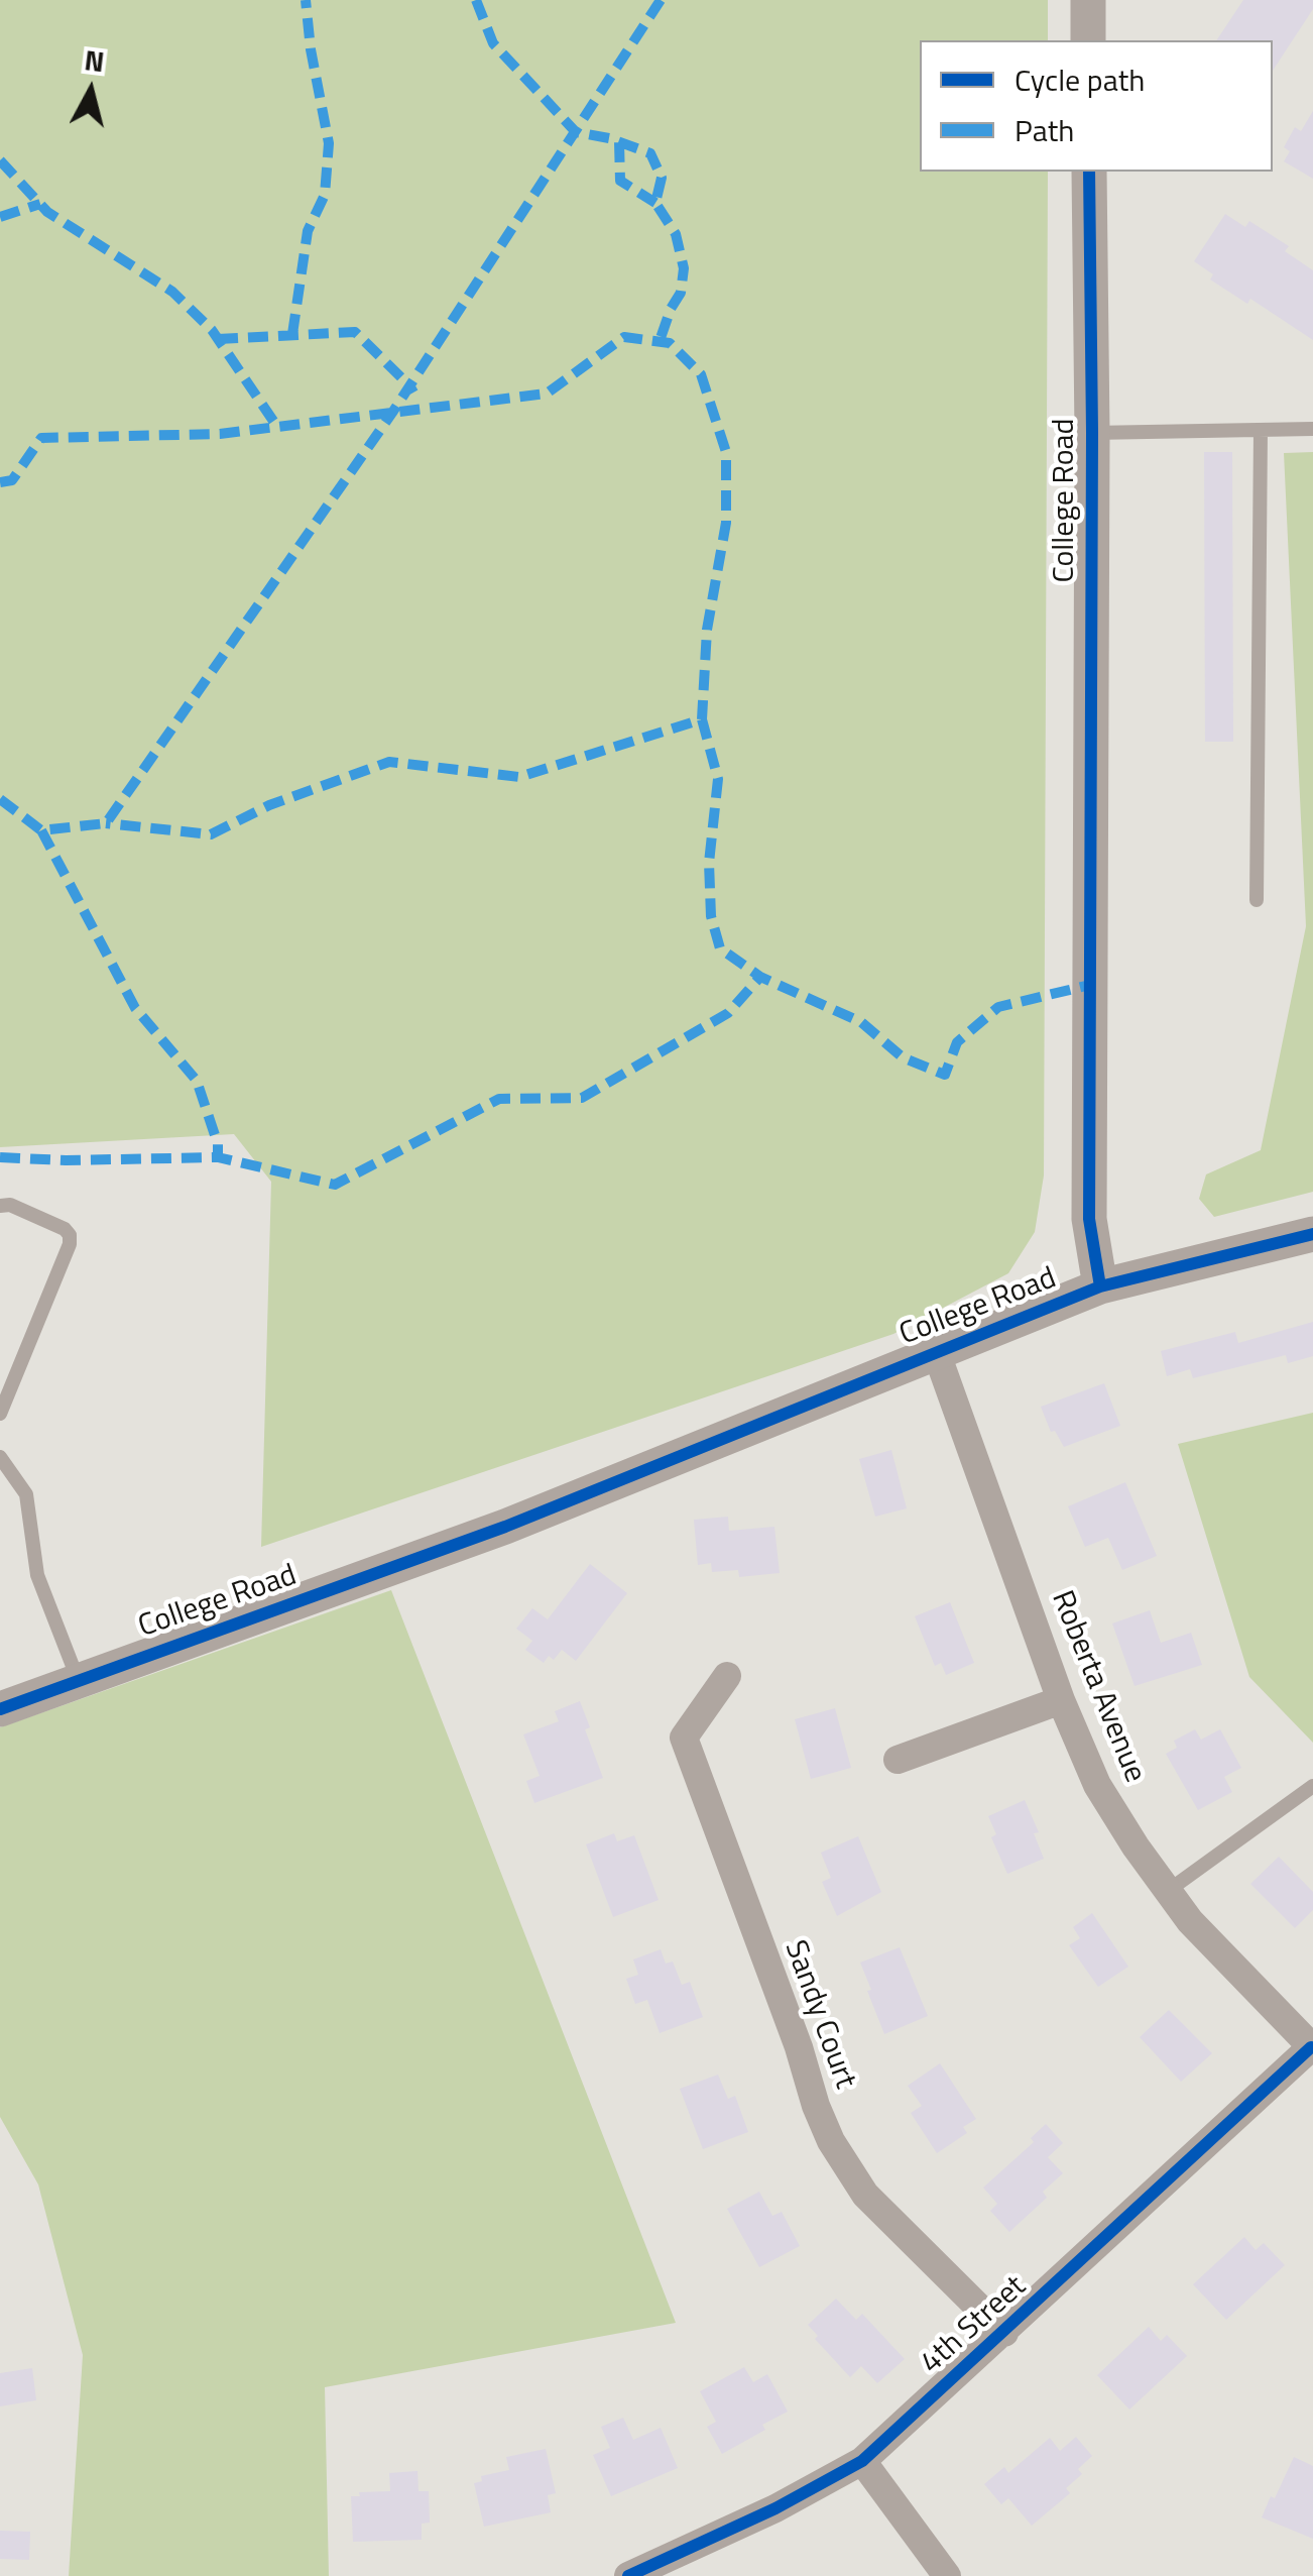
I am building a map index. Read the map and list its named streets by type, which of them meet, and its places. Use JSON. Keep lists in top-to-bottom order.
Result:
{
  "streets": {
    "street": [
      "College Road",
      "Roberta Avenue",
      "Sandy Court",
      "4th Street"
    ]
  },
  "crossings": [
    ["College Road", "Roberta Avenue"],
    ["Roberta Avenue", "4th Street"],
    ["Sandy Court", "4th Street"]
  ],
  "legend": ["Cycle path", "Path"],
  "north": "top"
}
